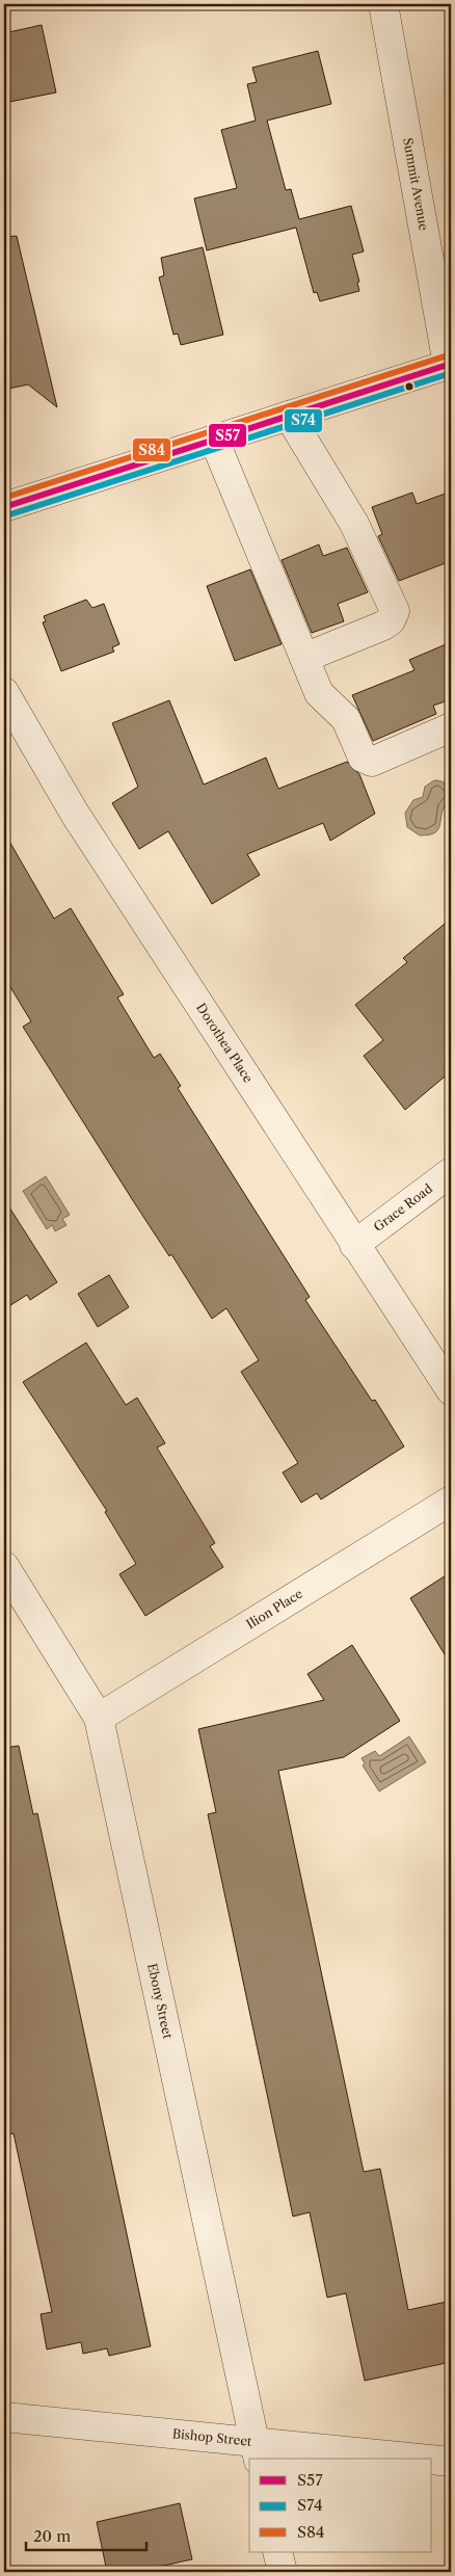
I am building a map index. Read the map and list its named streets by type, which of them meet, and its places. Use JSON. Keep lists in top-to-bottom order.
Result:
{
  "streets": {
    "street": [
      "Summit Avenue",
      "Dorothea Place",
      "Grace Road",
      "Ilion Place",
      "Ebony Street",
      "Bishop Street"
    ]
  },
  "crossings": [
    ["Dorothea Place", "Grace Road"],
    ["Ilion Place", "Ebony Street"],
    ["Ebony Street", "Bishop Street"]
  ],
  "lines": ["transit line S84", "transit line S57", "transit line S74"],
  "legend": ["S57", "S74", "S84"],
  "scale_bar": "20 m"
}
